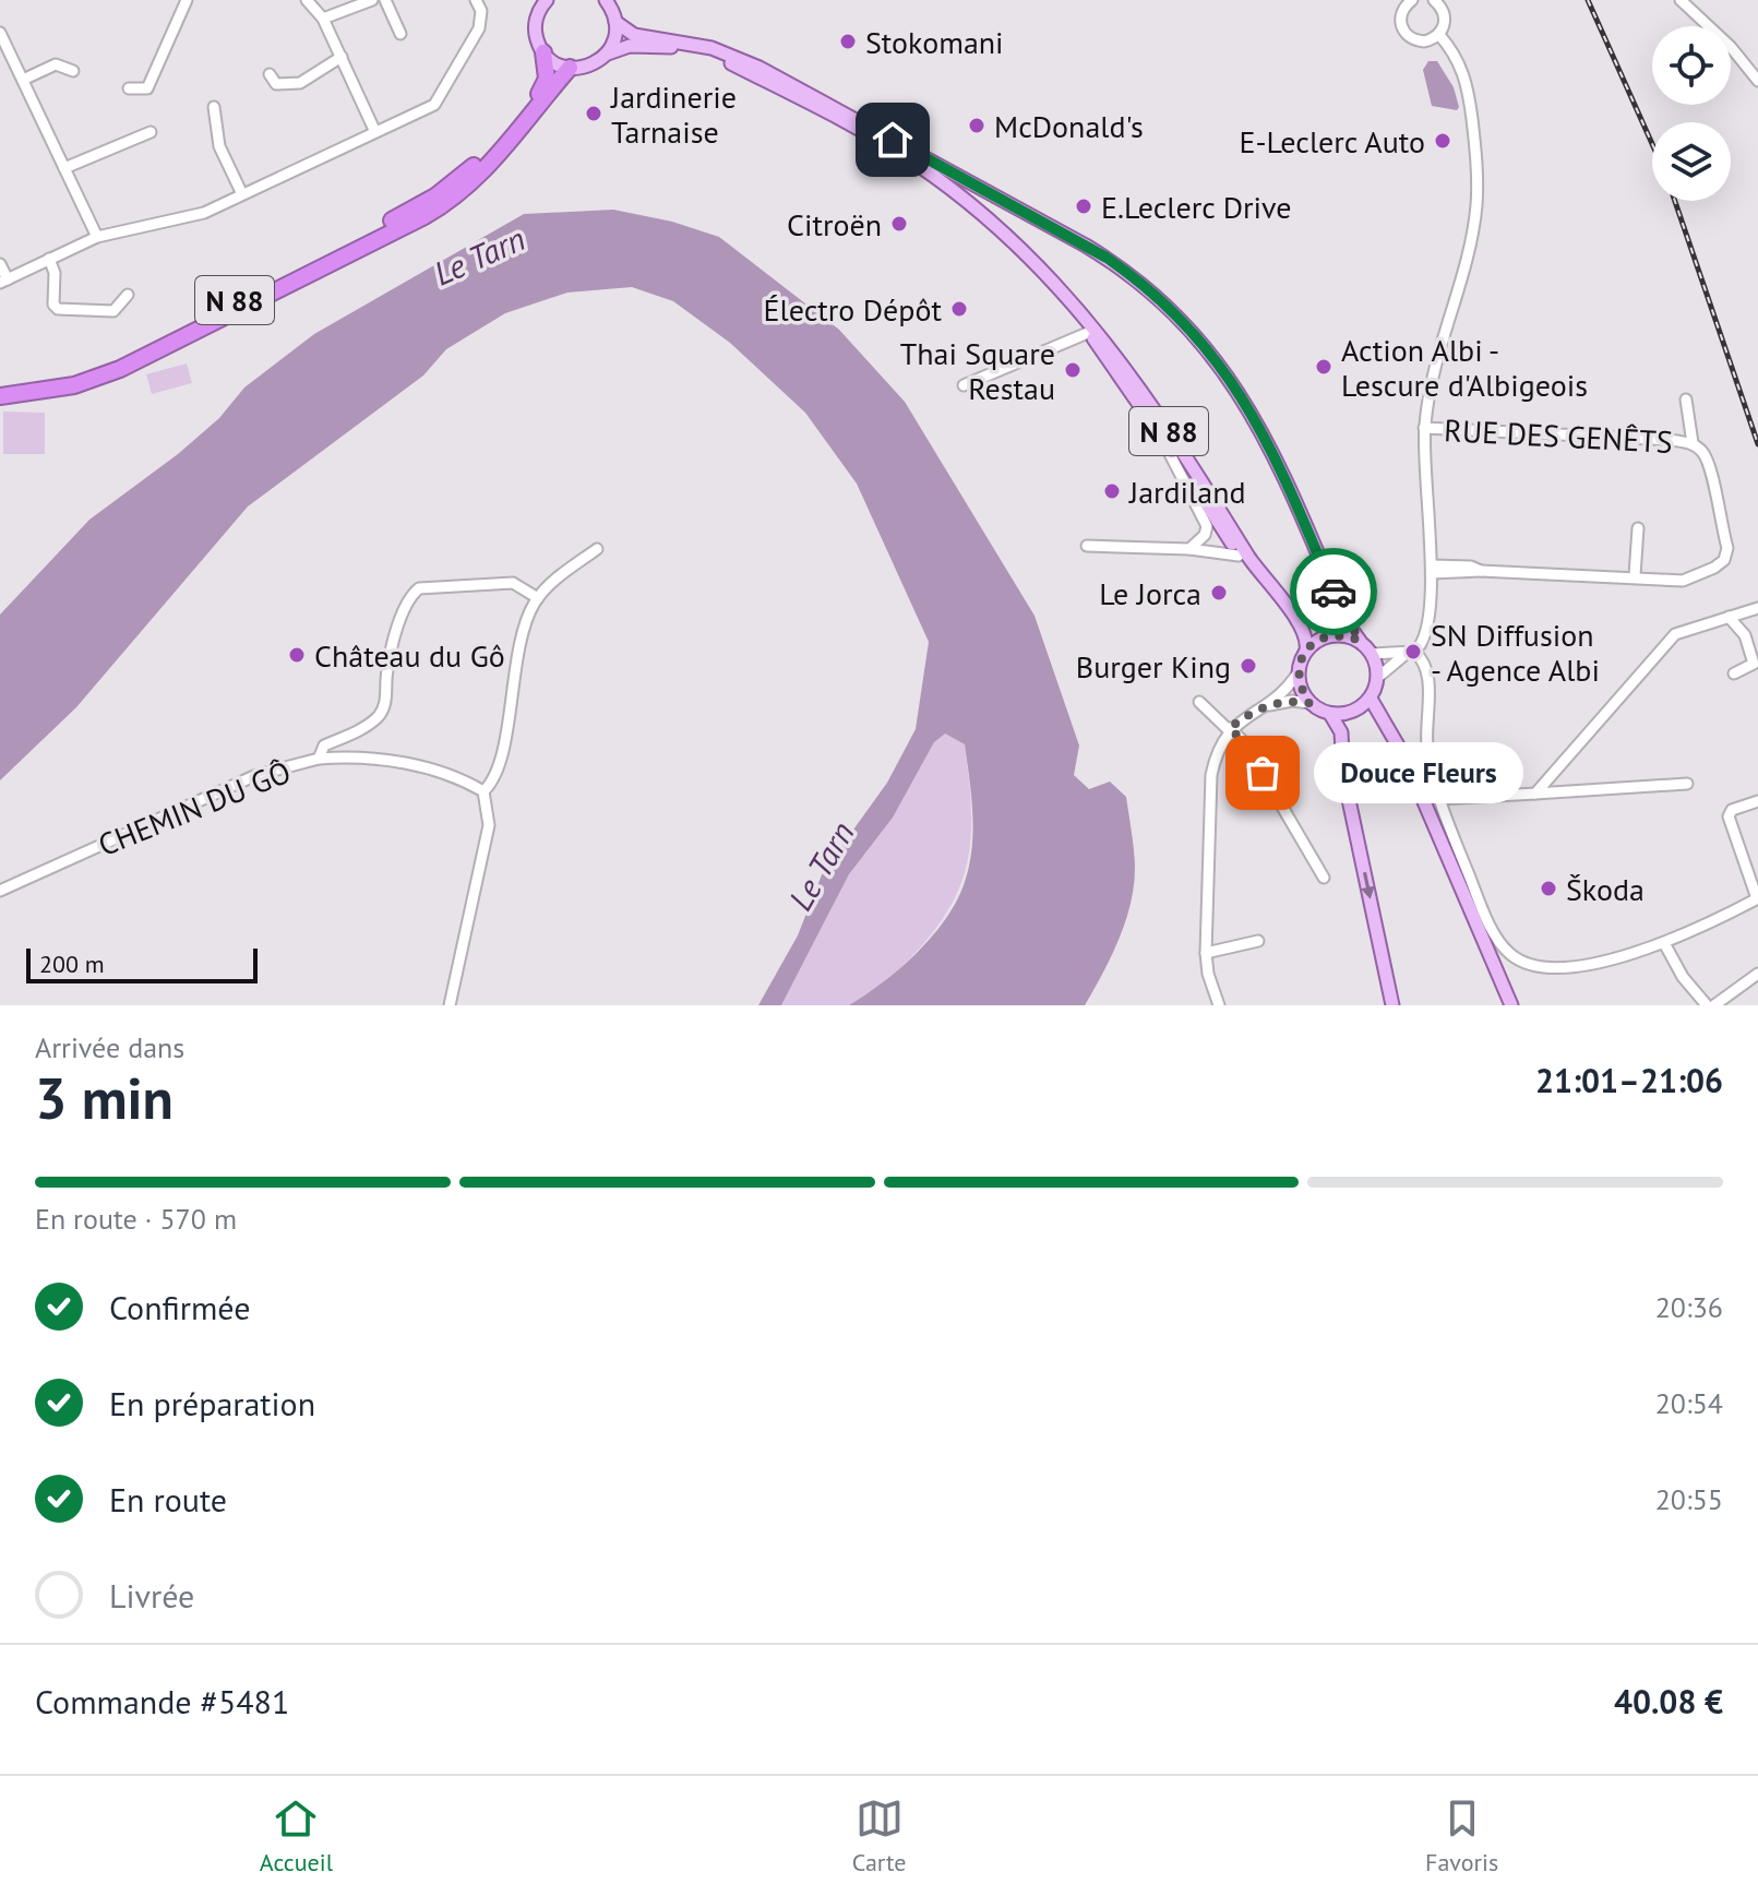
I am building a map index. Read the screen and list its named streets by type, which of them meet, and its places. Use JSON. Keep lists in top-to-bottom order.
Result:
{
  "streets": {
    "highway": ["N 88"],
    "street": ["RUE DES GENÊTS", "CHEMIN DU GÔ"]
  },
  "water": ["Le Tarn"],
  "places": [
    "Stokomani",
    "Jardinerie Tarnaise",
    "McDonald's",
    "E-Leclerc Auto",
    "E.Leclerc Drive",
    "Citroën",
    "Électro Dépôt",
    "Action Albi - Lescure d'Albigeois",
    "Thai Square Restau",
    "Jardiland",
    "Le Jorca",
    "SN Diffusion - Agence Albi",
    "Château du Gô",
    "Burger King",
    "Douce Fleurs",
    "Škoda"
  ],
  "scale_bar": "200 m",
  "page": {
    "bubble": "Douce Fleurs",
    "scale": "200 m",
    "heading": ["3 min", "Arrivée dans", "21:01–21:06"],
    "panel": ["Commande #5481", "40.08 €"],
    "bar": "En route · 570 m",
    "list": [
      ["Confirmée", "20:36"],
      ["En préparation", "20:54"],
      ["En route", "20:55"],
      "Livrée"
    ],
    "tabs": ["Accueil", "Carte", "Favoris"]
  }
}
